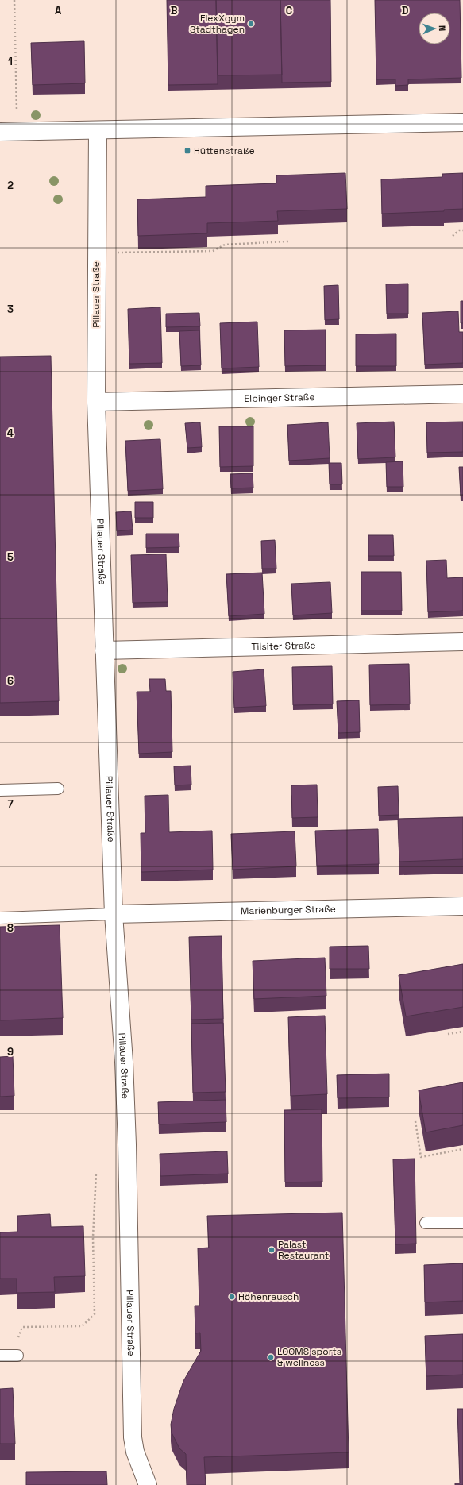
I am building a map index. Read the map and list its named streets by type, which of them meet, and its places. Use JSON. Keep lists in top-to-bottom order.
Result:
{
  "streets": {
    "street": [
      "Pillauer Straße",
      "Elbinger Straße",
      "Tilsiter Straße",
      "Marienburger Straße"
    ]
  },
  "crossings": [
    ["Pillauer Straße", "Elbinger Straße"],
    ["Pillauer Straße", "Tilsiter Straße"],
    ["Pillauer Straße", "Marienburger Straße"]
  ],
  "places": {
    "other": [
      "FlexXgym Stadthagen",
      "Palast Restaurant",
      "Höhenrausch",
      "LOOMS sports & wellness"
    ],
    "transit": ["Hüttenstraße"]
  },
  "north": "right",
  "grid": {
    "columns": [
      "A",
      "B",
      "C",
      "D"
    ],
    "rows": [
      "1",
      "2",
      "3",
      "4",
      "5",
      "6",
      "7",
      "8",
      "9"
    ]
  }
}
